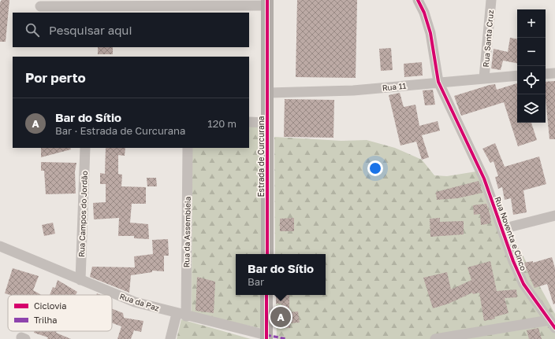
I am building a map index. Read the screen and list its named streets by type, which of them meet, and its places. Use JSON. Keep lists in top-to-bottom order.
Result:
{
  "streets": {
    "main road": ["Estrada de Curcurana"],
    "street": [
      "Rua Santa Cruz",
      "Rua 11",
      "Rua Campos do Jordão",
      "Rua da Assembleia",
      "Rua Noventa e Cinco",
      "Rua da Paz"
    ]
  },
  "crossings": [
    ["Rua Santa Cruz", "Rua 11"],
    ["Rua 11", "Estrada de Curcurana"],
    ["Rua 11", "Rua Noventa e Cinco"],
    ["Rua Campos do Jordão", "Rua da Paz"],
    ["Rua da Assembleia", "Rua da Paz"]
  ],
  "legend": ["Ciclovia", "Trilha"],
  "page": {
    "map_buttons": ["+", "−"],
    "search": "Pesquisar aqui",
    "heading": "Por perto",
    "list": [
      {
        "mark": "A",
        "name": "Bar do Sítio",
        "note": "Bar · Estrada de Curcurana",
        "value": "120 m"
      }
    ],
    "popup": ["Bar do Sítio", "Bar"],
    "pins": "A"
  }
}
